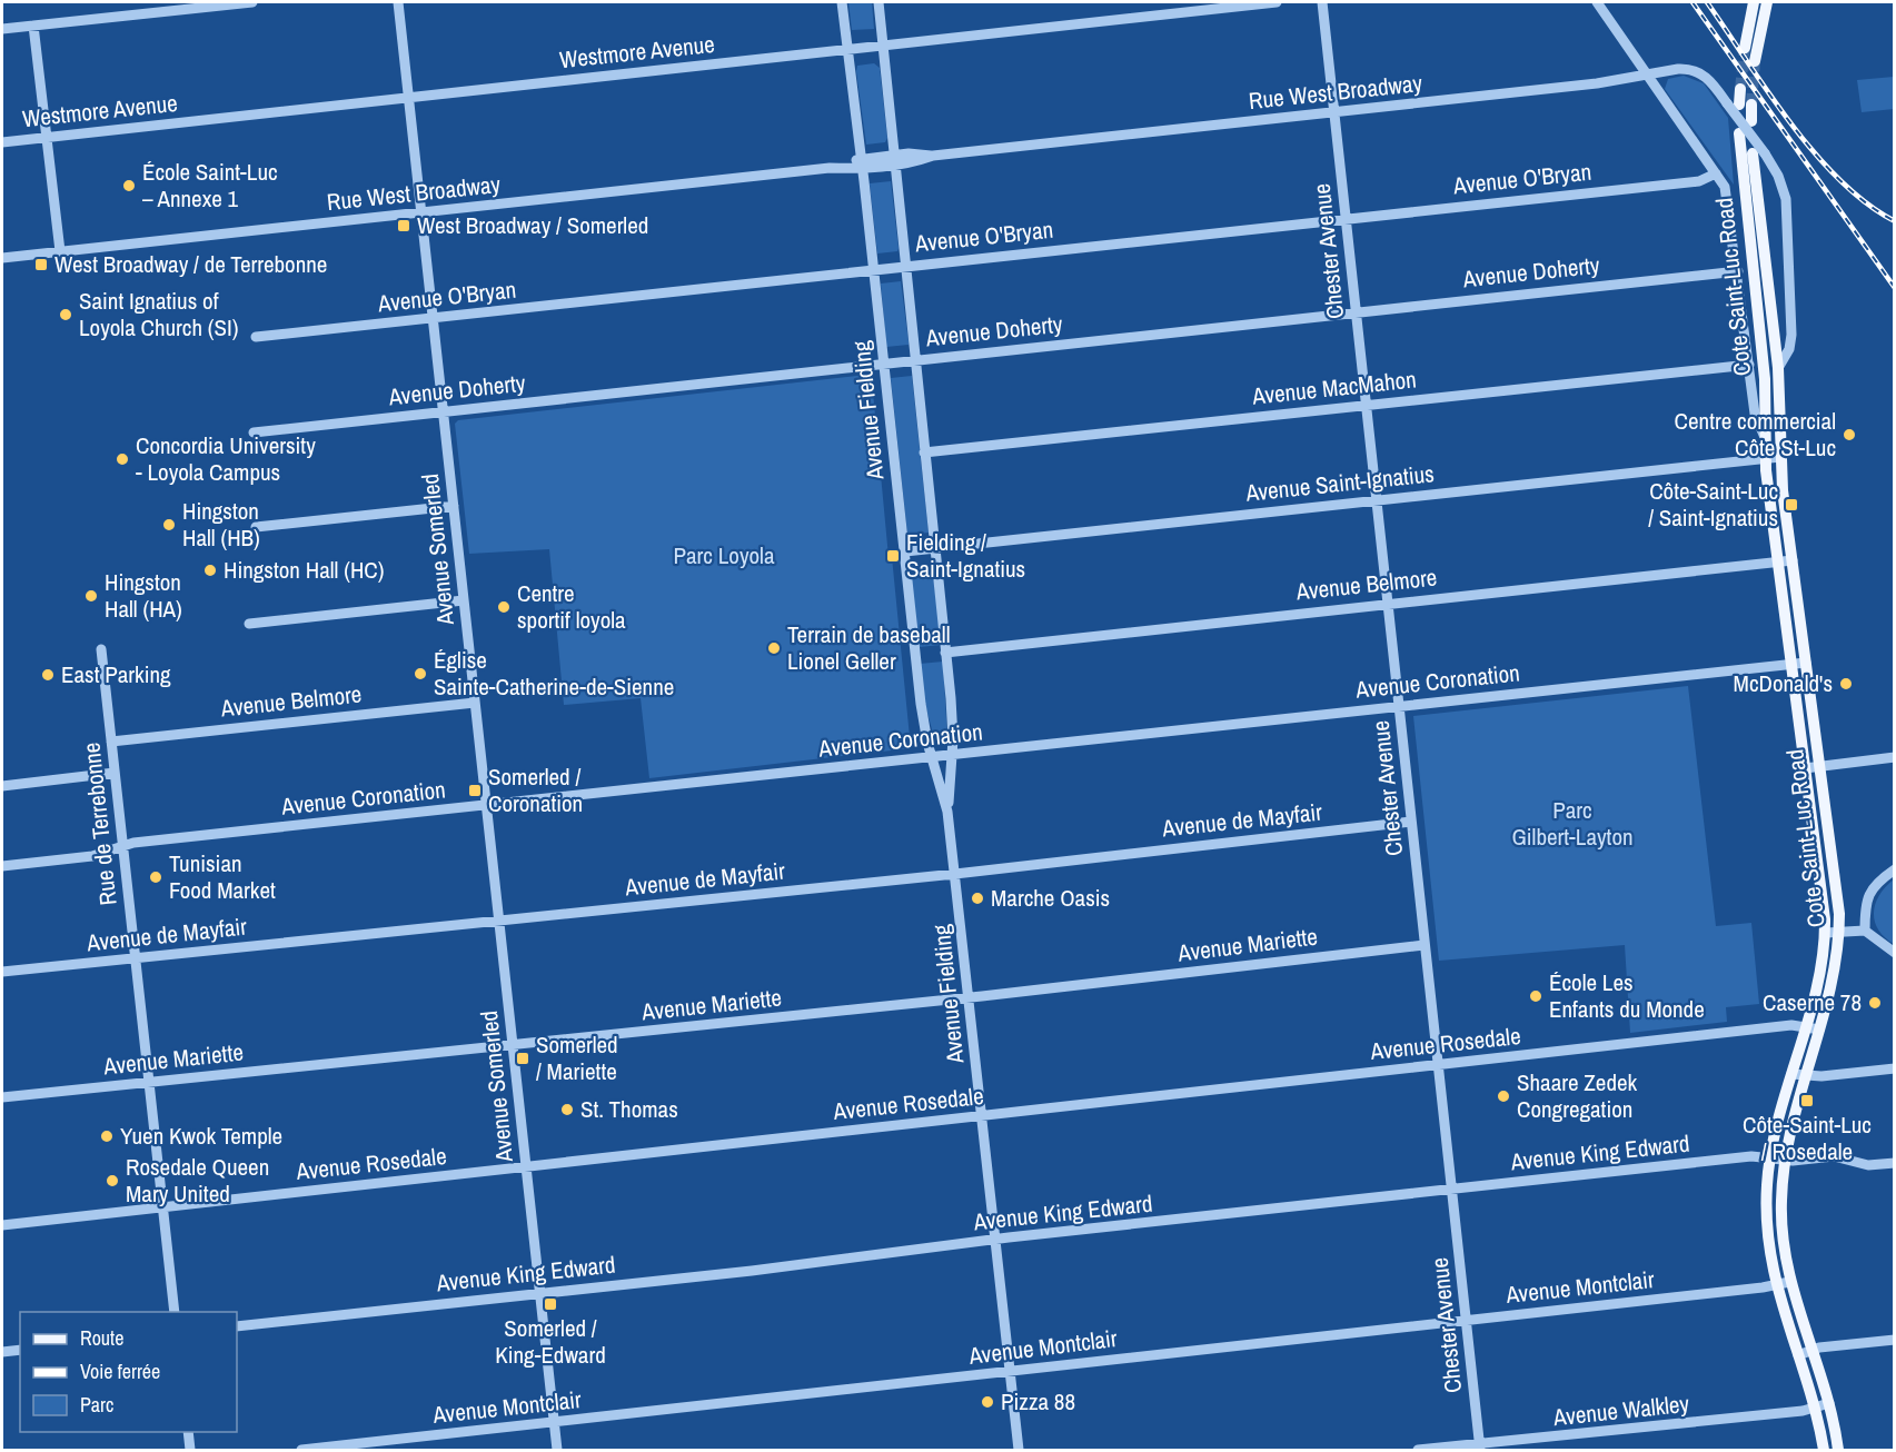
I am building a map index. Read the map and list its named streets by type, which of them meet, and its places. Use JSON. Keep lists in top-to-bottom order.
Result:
{
  "streets": {
    "main road": ["Cote Saint-Luc Road"],
    "street": [
      "Westmore Avenue",
      "Rue West Broadway",
      "Avenue O'Bryan",
      "Chester Avenue",
      "Avenue Doherty",
      "Avenue MacMahon",
      "Avenue Fielding",
      "Avenue Saint-Ignatius",
      "Avenue Somerled",
      "Avenue Belmore",
      "Avenue Coronation",
      "Avenue de Mayfair",
      "Rue de Terrebonne",
      "Avenue Mariette",
      "Avenue Rosedale",
      "Avenue King Edward",
      "Avenue Montclair",
      "Avenue Walkley"
    ]
  },
  "crossings": [
    ["Westmore Avenue", "Avenue Fielding"],
    ["Westmore Avenue", "Avenue Somerled"],
    ["Rue West Broadway", "Chester Avenue"],
    ["Rue West Broadway", "Cote Saint-Luc Road"],
    ["Rue West Broadway", "Avenue Fielding"],
    ["Rue West Broadway", "Avenue Somerled"],
    ["Avenue O'Bryan", "Chester Avenue"],
    ["Avenue O'Bryan", "Cote Saint-Luc Road"],
    ["Avenue O'Bryan", "Avenue Fielding"],
    ["Avenue O'Bryan", "Avenue Somerled"],
    ["Chester Avenue", "Avenue Doherty"],
    ["Chester Avenue", "Avenue MacMahon"],
    ["Chester Avenue", "Avenue Saint-Ignatius"],
    ["Chester Avenue", "Avenue Belmore"],
    ["Chester Avenue", "Avenue Coronation"],
    ["Chester Avenue", "Avenue de Mayfair"],
    ["Chester Avenue", "Avenue Mariette"],
    ["Chester Avenue", "Avenue Rosedale"],
    ["Chester Avenue", "Avenue King Edward"],
    ["Chester Avenue", "Avenue Montclair"],
    ["Chester Avenue", "Avenue Walkley"],
    ["Avenue Doherty", "Cote Saint-Luc Road"],
    ["Avenue Doherty", "Avenue Fielding"],
    ["Avenue Doherty", "Avenue Somerled"],
    ["Cote Saint-Luc Road", "Avenue MacMahon"],
    ["Cote Saint-Luc Road", "Avenue Saint-Ignatius"],
    ["Cote Saint-Luc Road", "Avenue Belmore"],
    ["Cote Saint-Luc Road", "Avenue Coronation"],
    ["Cote Saint-Luc Road", "Avenue Rosedale"],
    ["Cote Saint-Luc Road", "Avenue King Edward"],
    ["Cote Saint-Luc Road", "Avenue Montclair"],
    ["Cote Saint-Luc Road", "Avenue Walkley"],
    ["Avenue MacMahon", "Avenue Fielding"],
    ["Avenue Fielding", "Avenue Saint-Ignatius"],
    ["Avenue Fielding", "Avenue Belmore"],
    ["Avenue Fielding", "Avenue Coronation"],
    ["Avenue Fielding", "Avenue de Mayfair"],
    ["Avenue Fielding", "Avenue Mariette"],
    ["Avenue Fielding", "Avenue Rosedale"],
    ["Avenue Fielding", "Avenue King Edward"],
    ["Avenue Fielding", "Avenue Montclair"],
    ["Avenue Somerled", "Avenue Belmore"],
    ["Avenue Somerled", "Avenue Coronation"],
    ["Avenue Somerled", "Avenue de Mayfair"],
    ["Avenue Somerled", "Avenue Mariette"],
    ["Avenue Somerled", "Avenue Rosedale"],
    ["Avenue Somerled", "Avenue King Edward"],
    ["Avenue Somerled", "Avenue Montclair"],
    ["Avenue Belmore", "Rue de Terrebonne"],
    ["Avenue Coronation", "Rue de Terrebonne"],
    ["Avenue de Mayfair", "Rue de Terrebonne"],
    ["Rue de Terrebonne", "Avenue Mariette"],
    ["Rue de Terrebonne", "Avenue Rosedale"]
  ],
  "parks": ["Parc Loyola", "Parc Gilbert-Layton"],
  "places": {
    "other": [
      "École Saint-Luc – Annexe 1",
      "Saint Ignatius of Loyola Church (SI)",
      "Centre commercial Côte St-Luc",
      "Concordia University - Loyola Campus",
      "Hingston Hall (HB)",
      "Hingston Hall (HC)",
      "Hingston Hall (HA)",
      "Centre sportif loyola",
      "Terrain de baseball Lionel Geller",
      "Église Sainte-Catherine-de-Sienne",
      "East Parking",
      "McDonald's",
      "Tunisian Food Market",
      "Marche Oasis",
      "École Les Enfants du Monde",
      "Caserne 78",
      "Shaare Zedek Congregation",
      "St. Thomas",
      "Yuen Kwok Temple",
      "Rosedale Queen Mary United",
      "Pizza 88"
    ],
    "transit": [
      "West Broadway / Somerled",
      "West Broadway / de Terrebonne",
      "Côte-Saint-Luc / Saint-Ignatius",
      "Fielding / Saint-Ignatius",
      "Somerled / Coronation",
      "Somerled / Mariette",
      "Côte-Saint-Luc / Rosedale",
      "Somerled / King-Edward"
    ]
  },
  "legend": ["Route", "Voie ferrée", "Parc"]
}
